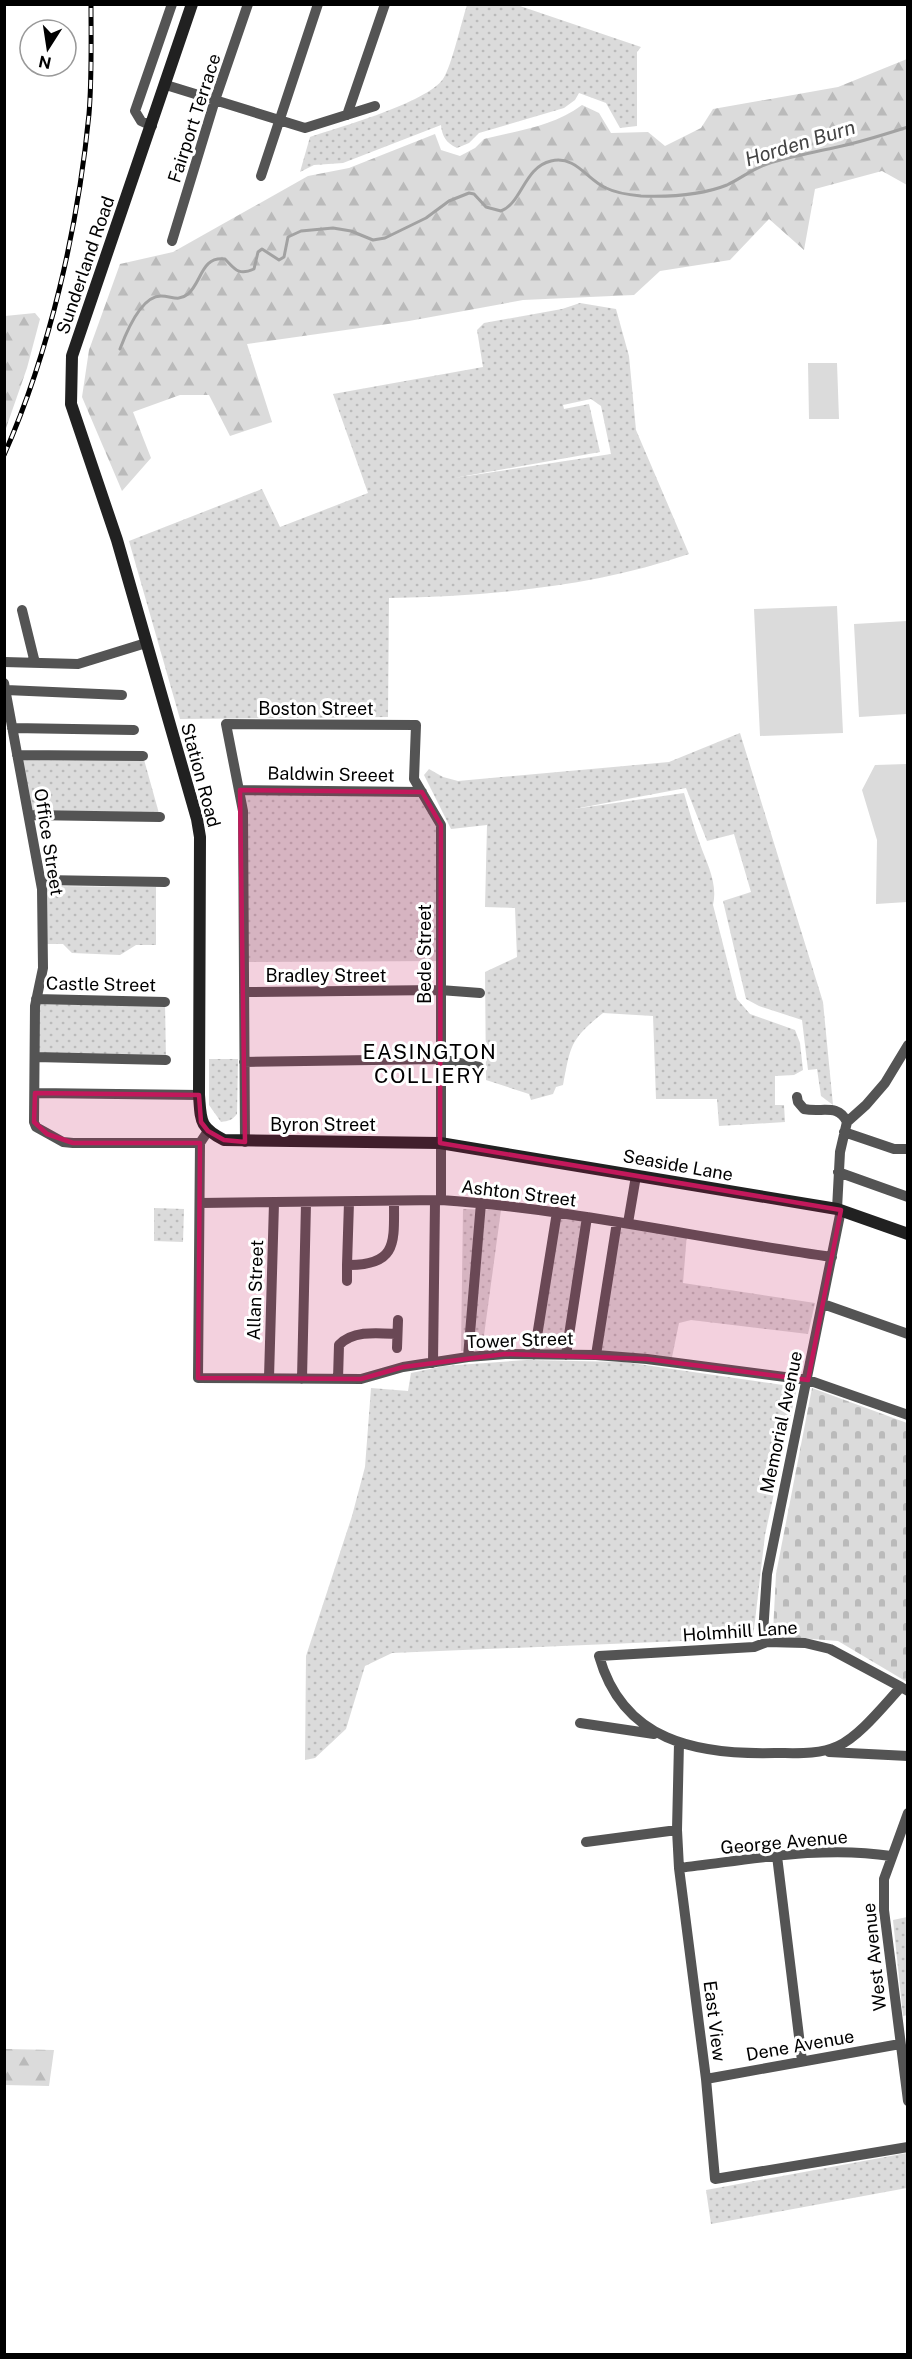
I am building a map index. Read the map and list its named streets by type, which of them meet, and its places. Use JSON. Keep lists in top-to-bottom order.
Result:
{
  "streets": {
    "main road": [
      "Sunderland Road",
      "Station Road",
      "Byron Street",
      "Seaside Lane"
    ],
    "street": [
      "Fairport Terrace",
      "Boston Street",
      "Baldwin Sreeet",
      "Office Street",
      "Bede Street",
      "Bradley Street",
      "Castle Street",
      "Ashton Street",
      "Allan Street",
      "Tower Street",
      "Memorial Avenue",
      "Holmhill Lane",
      "George Avenue",
      "West Avenue",
      "East View",
      "Dene Avenue"
    ]
  },
  "crossings": [
    ["Sunderland Road", "Station Road"],
    ["Boston Street", "Baldwin Sreeet"],
    ["Boston Street", "Bede Street"],
    ["Baldwin Sreeet", "Bede Street"],
    ["Station Road", "Byron Street"],
    ["Office Street", "Castle Street"],
    ["Bede Street", "Bradley Street"],
    ["Bede Street", "Byron Street"],
    ["Bede Street", "Seaside Lane"],
    ["Bede Street", "Ashton Street"],
    ["Bede Street", "Tower Street"],
    ["Byron Street", "Seaside Lane"],
    ["Seaside Lane", "Memorial Avenue"],
    ["Ashton Street", "Allan Street"],
    ["Ashton Street", "Tower Street"],
    ["Ashton Street", "Memorial Avenue"],
    ["Allan Street", "Tower Street"],
    ["Tower Street", "Memorial Avenue"],
    ["Memorial Avenue", "Holmhill Lane"],
    ["George Avenue", "West Avenue"],
    ["George Avenue", "East View"],
    ["West Avenue", "Dene Avenue"],
    ["East View", "Dene Avenue"]
  ],
  "districts": ["EASINGTON COLLIERY"],
  "water": ["Horden Burn"],
  "north": "bottom"
}
